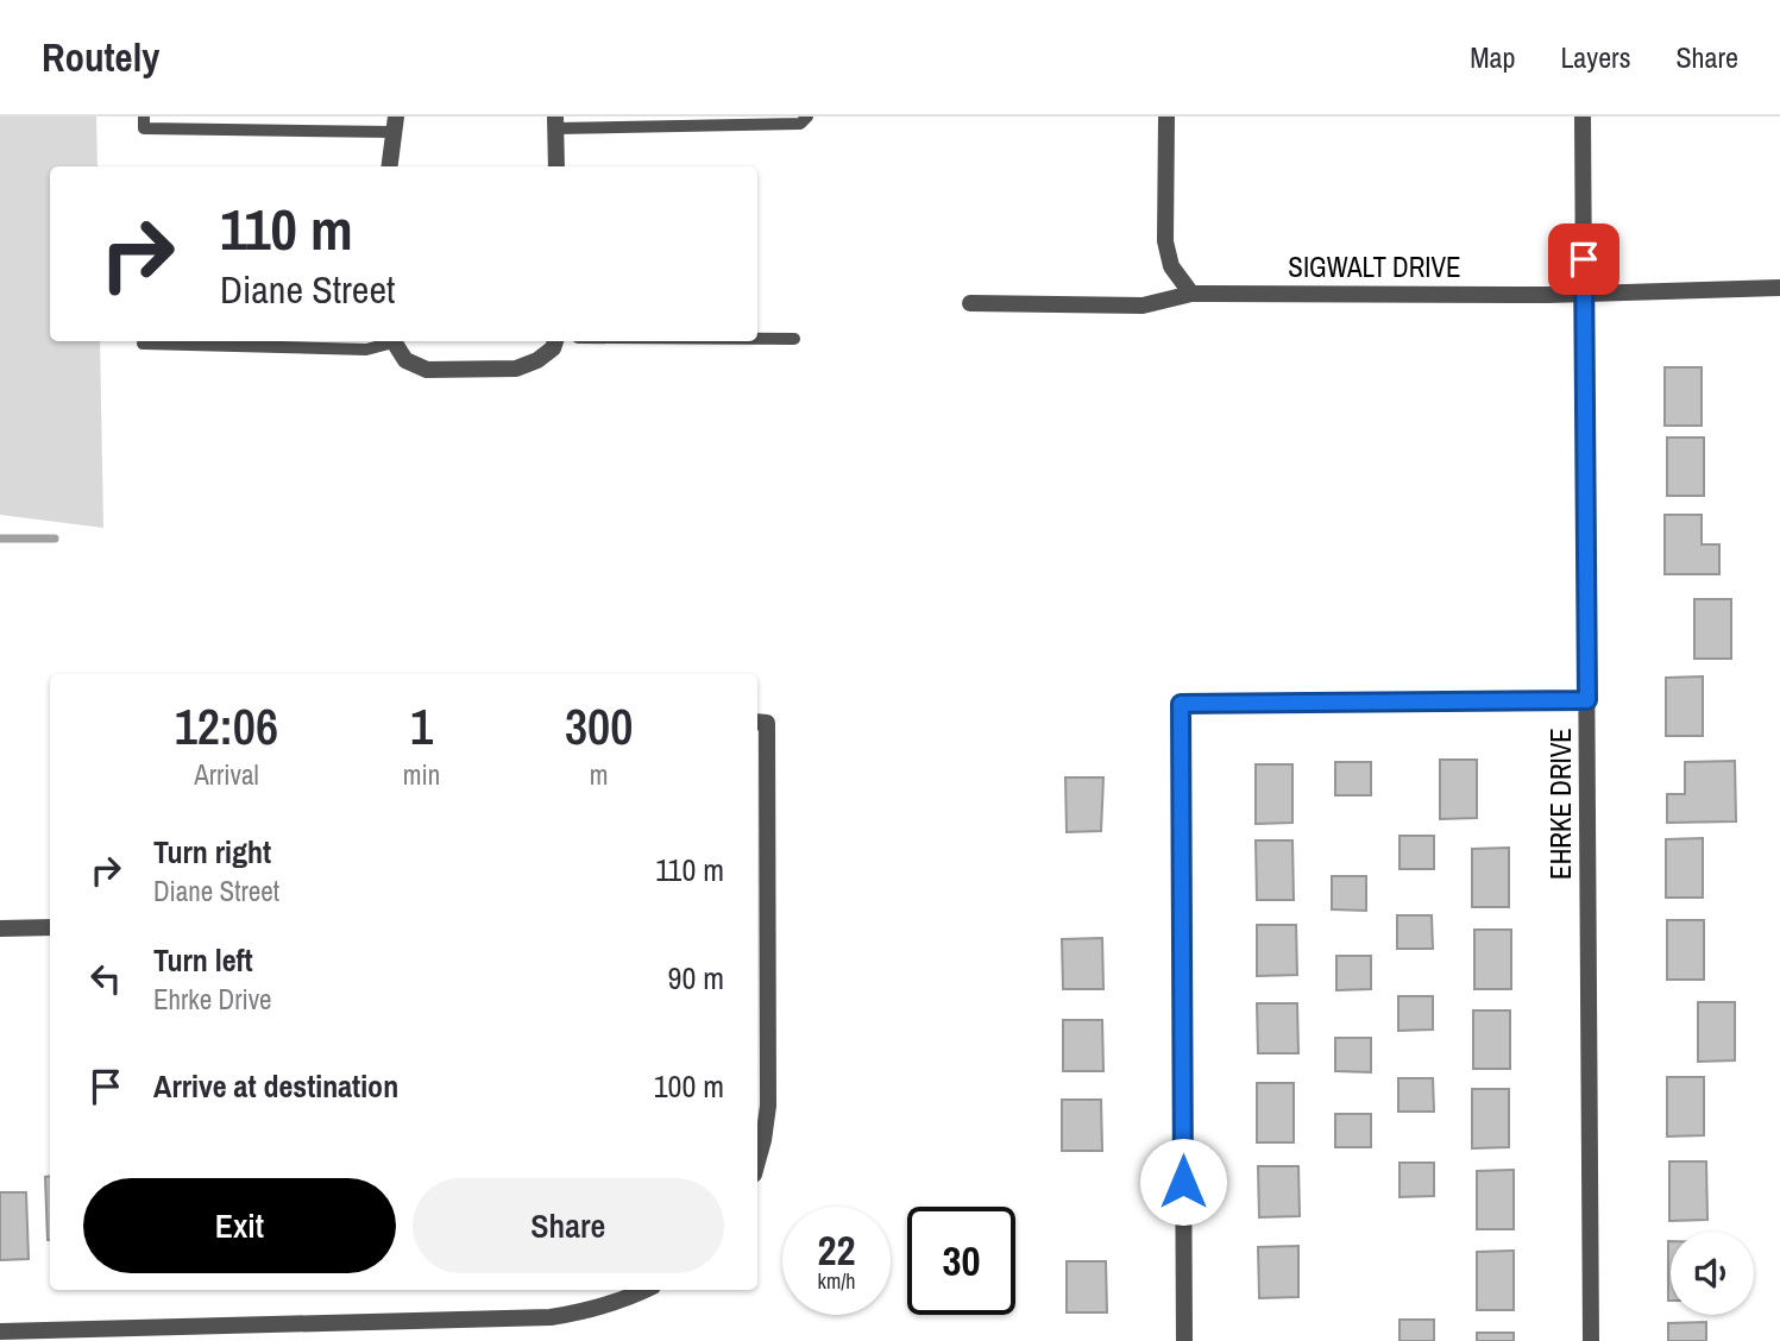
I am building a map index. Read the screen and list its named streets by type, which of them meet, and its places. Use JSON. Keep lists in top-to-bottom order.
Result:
{
  "streets": {
    "street": ["SIGWALT DRIVE", "EHRKE DRIVE"]
  },
  "crossings": [
    ["SIGWALT DRIVE", "EHRKE DRIVE"]
  ],
  "page": {
    "header": "Routely",
    "nav": ["Map", "Layers", "Share"],
    "turn": ["110 m", "Diane Street"],
    "eta": [
      "12:06",
      "Arrival",
      "1",
      "min",
      "300",
      "m"
    ],
    "list": [
      {
        "name": "Turn right",
        "note": "Diane Street",
        "value": "110 m"
      },
      {
        "name": "Turn left",
        "note": "Ehrke Drive",
        "value": "90 m"
      },
      {
        "name": "Arrive at destination",
        "value": "100 m"
      }
    ],
    "buttons": ["Exit", "Share"],
    "speed": "22 km/h",
    "limit": "30"
  }
}
